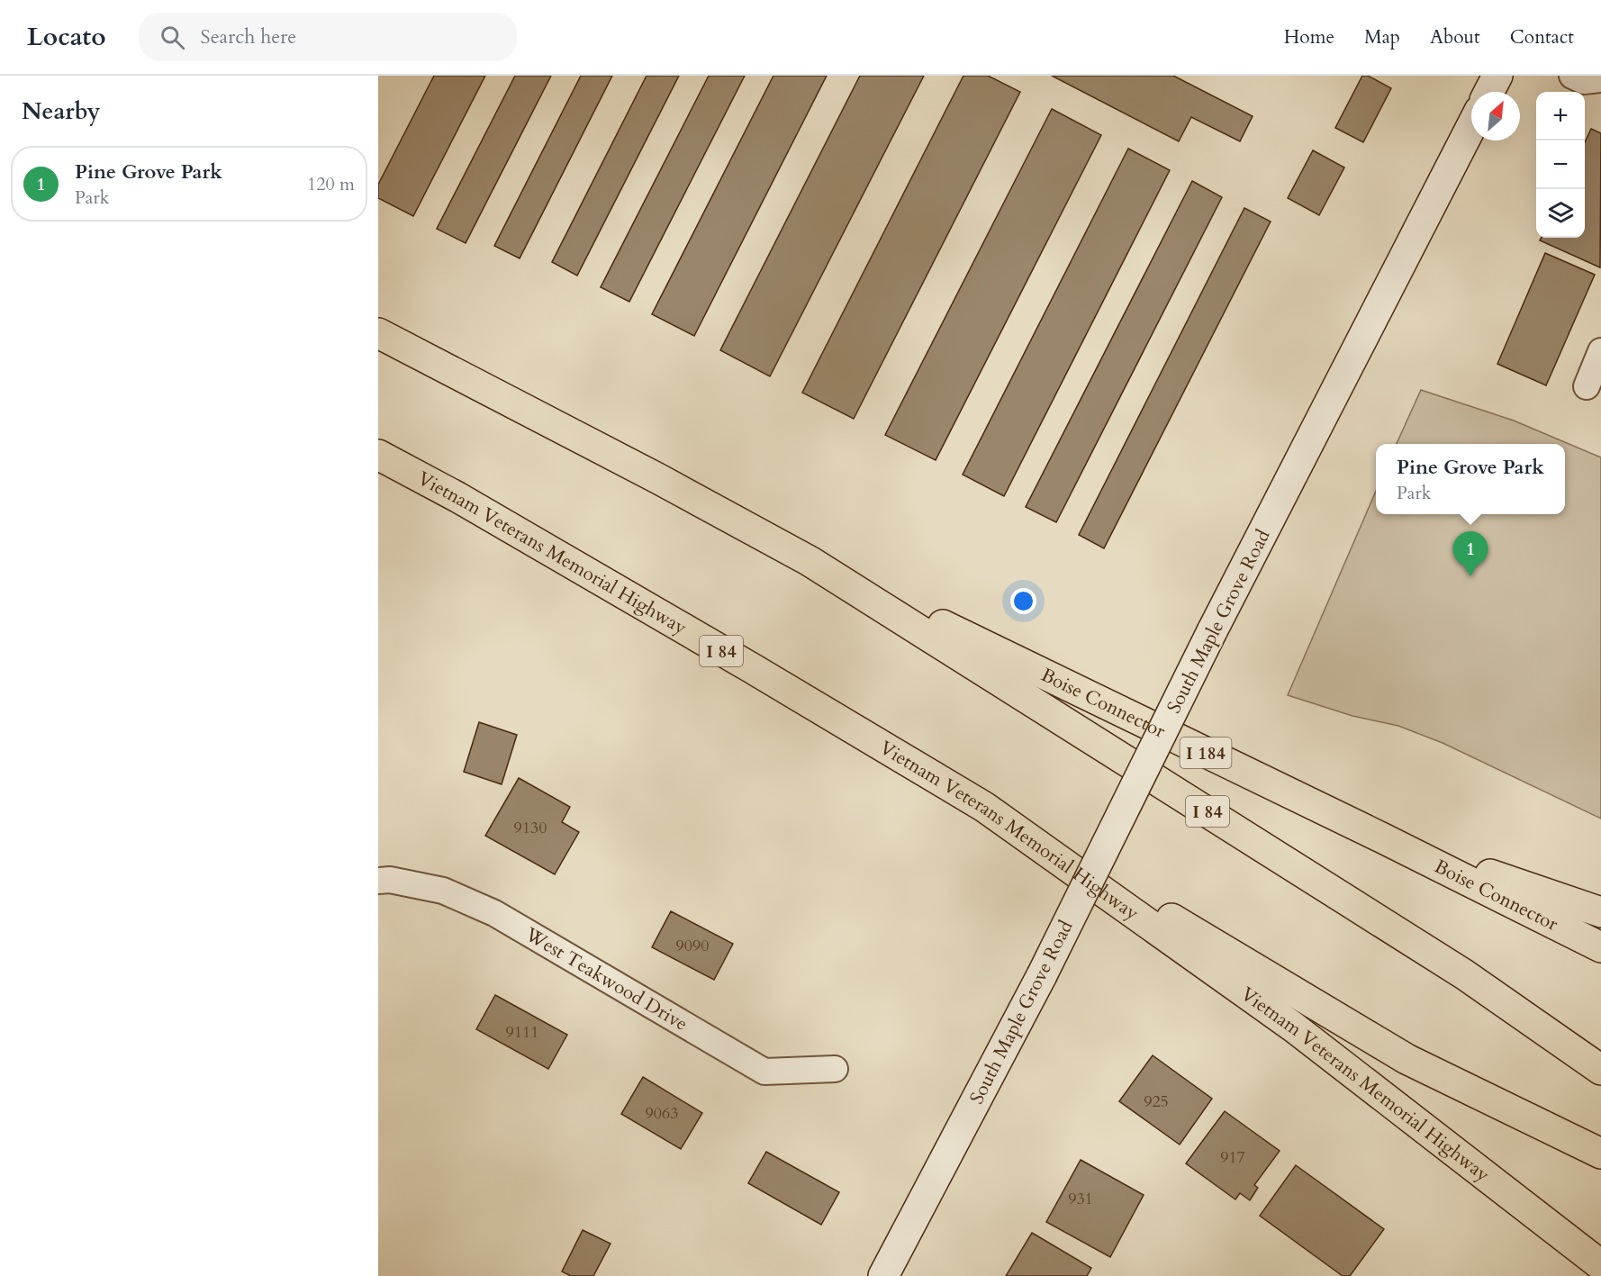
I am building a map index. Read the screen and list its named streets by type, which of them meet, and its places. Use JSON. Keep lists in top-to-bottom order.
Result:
{
  "streets": {
    "highway": [
      "Vietnam Veterans Memorial Highway",
      "I 84",
      "Boise Connector",
      "I 184"
    ],
    "main road": ["South Maple Grove Road"],
    "street": ["West Teakwood Drive"]
  },
  "crossings": [
    ["I 84", "Boise Connector"]
  ],
  "house_numbers": [
    "9130",
    "9090",
    "9111",
    "925",
    "9063",
    "917",
    "931"
  ],
  "north": "top right",
  "page": {
    "header": "Locato",
    "search": "Search here",
    "nav": [
      "Home",
      "Map",
      "About",
      "Contact"
    ],
    "heading": "Nearby",
    "map_buttons": ["+", "−"],
    "list": [
      {
        "mark": "1",
        "name": "Pine Grove Park",
        "note": "Park",
        "value": "120 m"
      }
    ],
    "popup": ["Pine Grove Park", "Park"],
    "pins": "1"
  }
}
